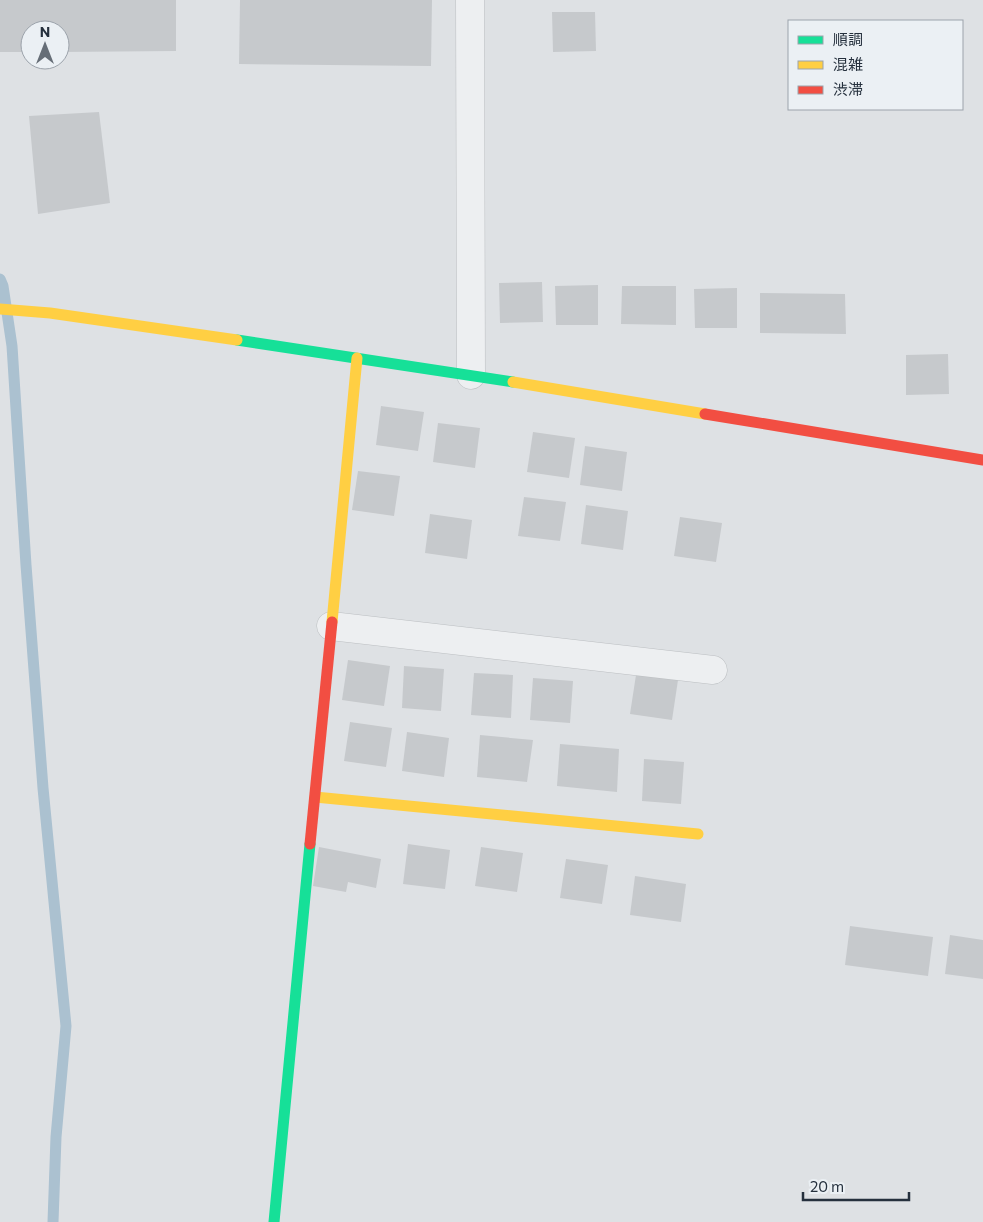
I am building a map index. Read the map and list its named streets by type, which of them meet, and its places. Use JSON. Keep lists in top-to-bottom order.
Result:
{
  "legend": ["順調", "混雑", "渋滞"],
  "scale_bar": "20 m",
  "north": "top"
}
